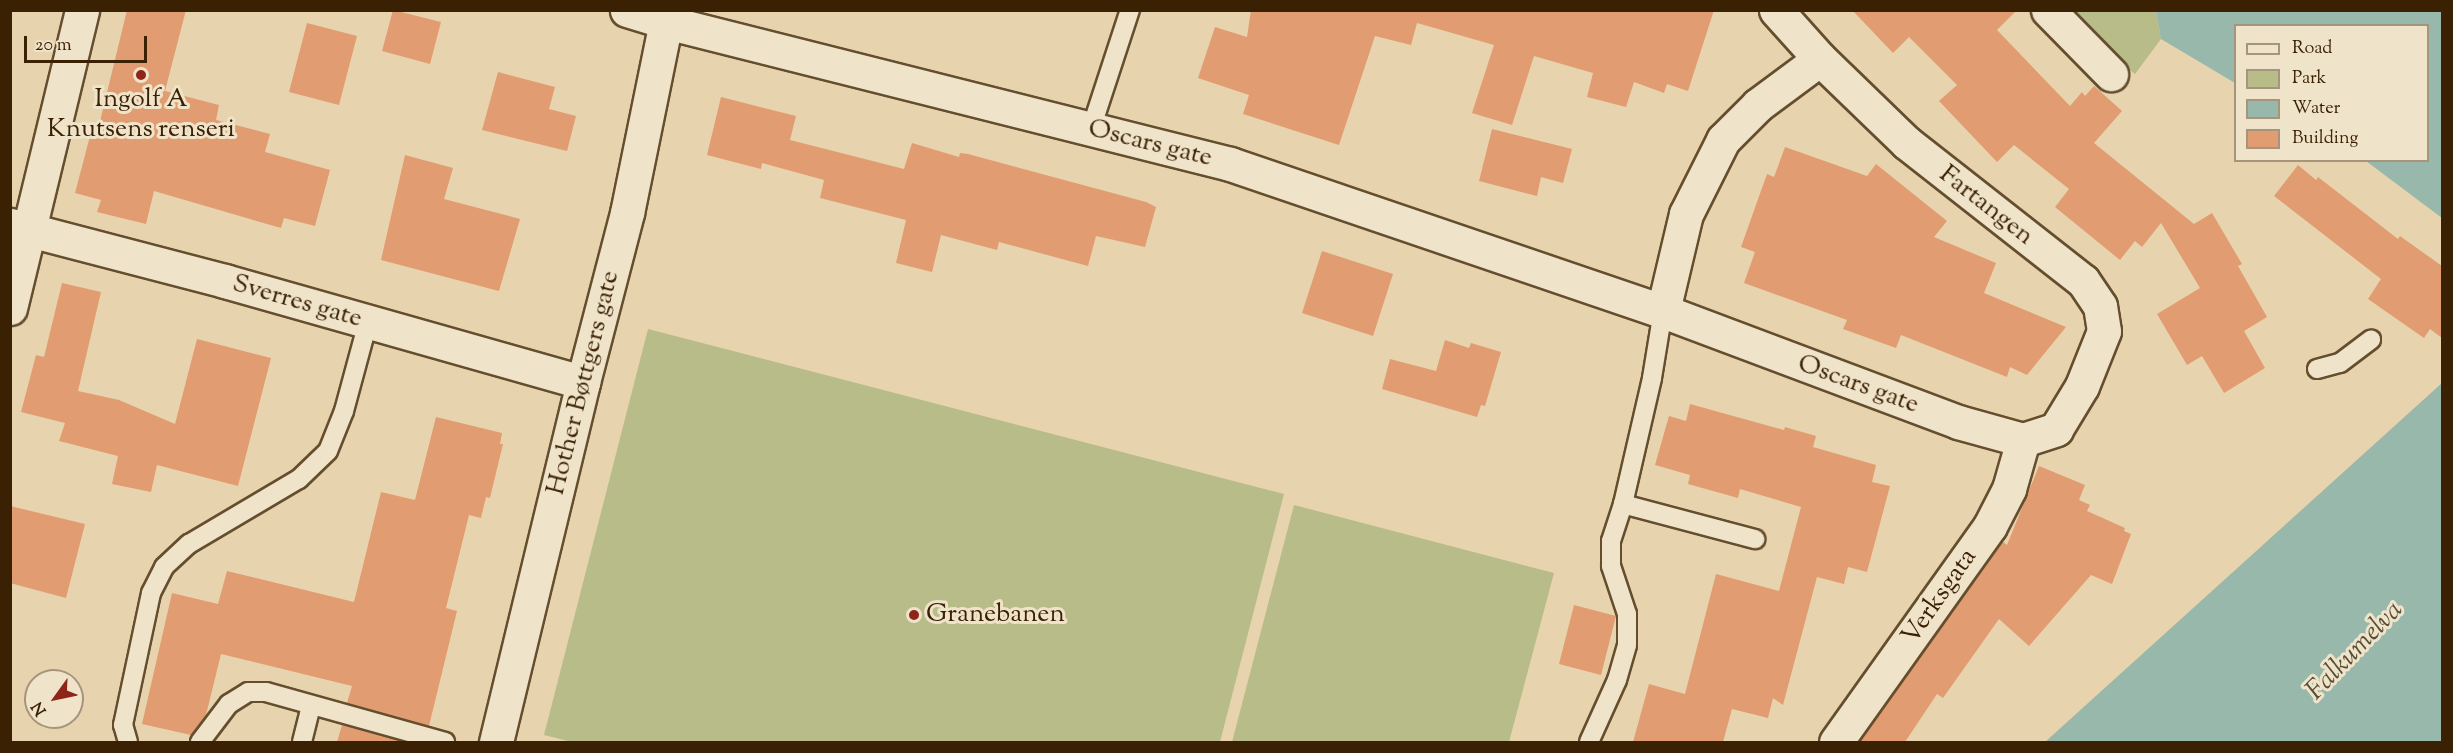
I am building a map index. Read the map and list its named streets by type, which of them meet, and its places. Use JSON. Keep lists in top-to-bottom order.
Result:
{
  "streets": {
    "street": [
      "Oscars gate",
      "Fartangen",
      "Sverres gate",
      "Hother Bøttgers gate",
      "Verksgata"
    ]
  },
  "crossings": [
    ["Oscars gate", "Fartangen"],
    ["Oscars gate", "Hother Bøttgers gate"],
    ["Oscars gate", "Verksgata"],
    ["Fartangen", "Verksgata"],
    ["Sverres gate", "Hother Bøttgers gate"]
  ],
  "water": ["Falkumelva"],
  "places": ["Ingolf A Knutsens renseri", "Granebanen"],
  "legend": [
    "Road",
    "Park",
    "Water",
    "Building"
  ],
  "scale_bar": "20 m",
  "north": "bottom left"
}
